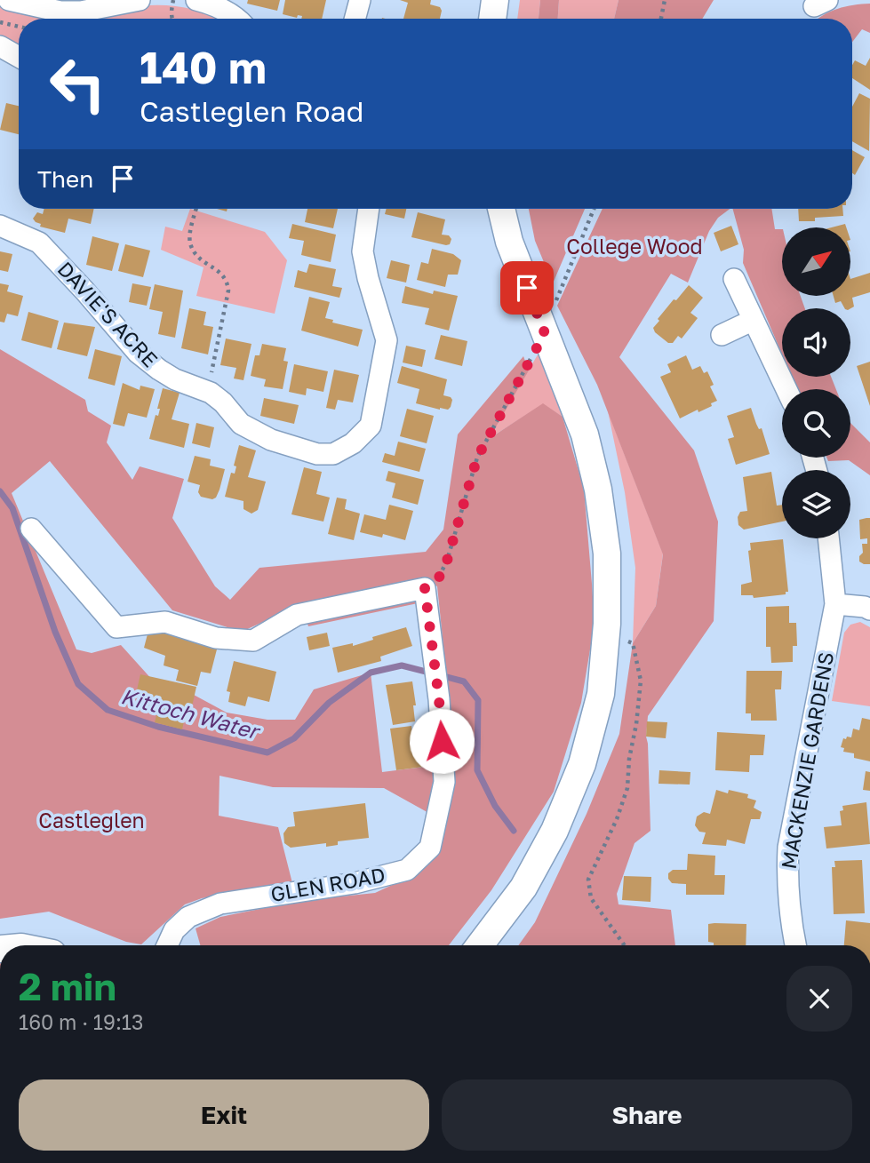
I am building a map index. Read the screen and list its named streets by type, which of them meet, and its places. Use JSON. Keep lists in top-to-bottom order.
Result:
{
  "streets": {
    "street": ["DAVIE'S ACRE", "MACKENZIE GARDENS", "GLEN ROAD"]
  },
  "water": ["Kittoch Water"],
  "parks": ["College Wood", "Castleglen"],
  "north": "top right",
  "page": {
    "turn": ["140 m", "Castleglen Road"],
    "then": "Then",
    "heading": ["2 min", "160 m · 19:13"],
    "buttons": ["Exit", "Share"]
  }
}
